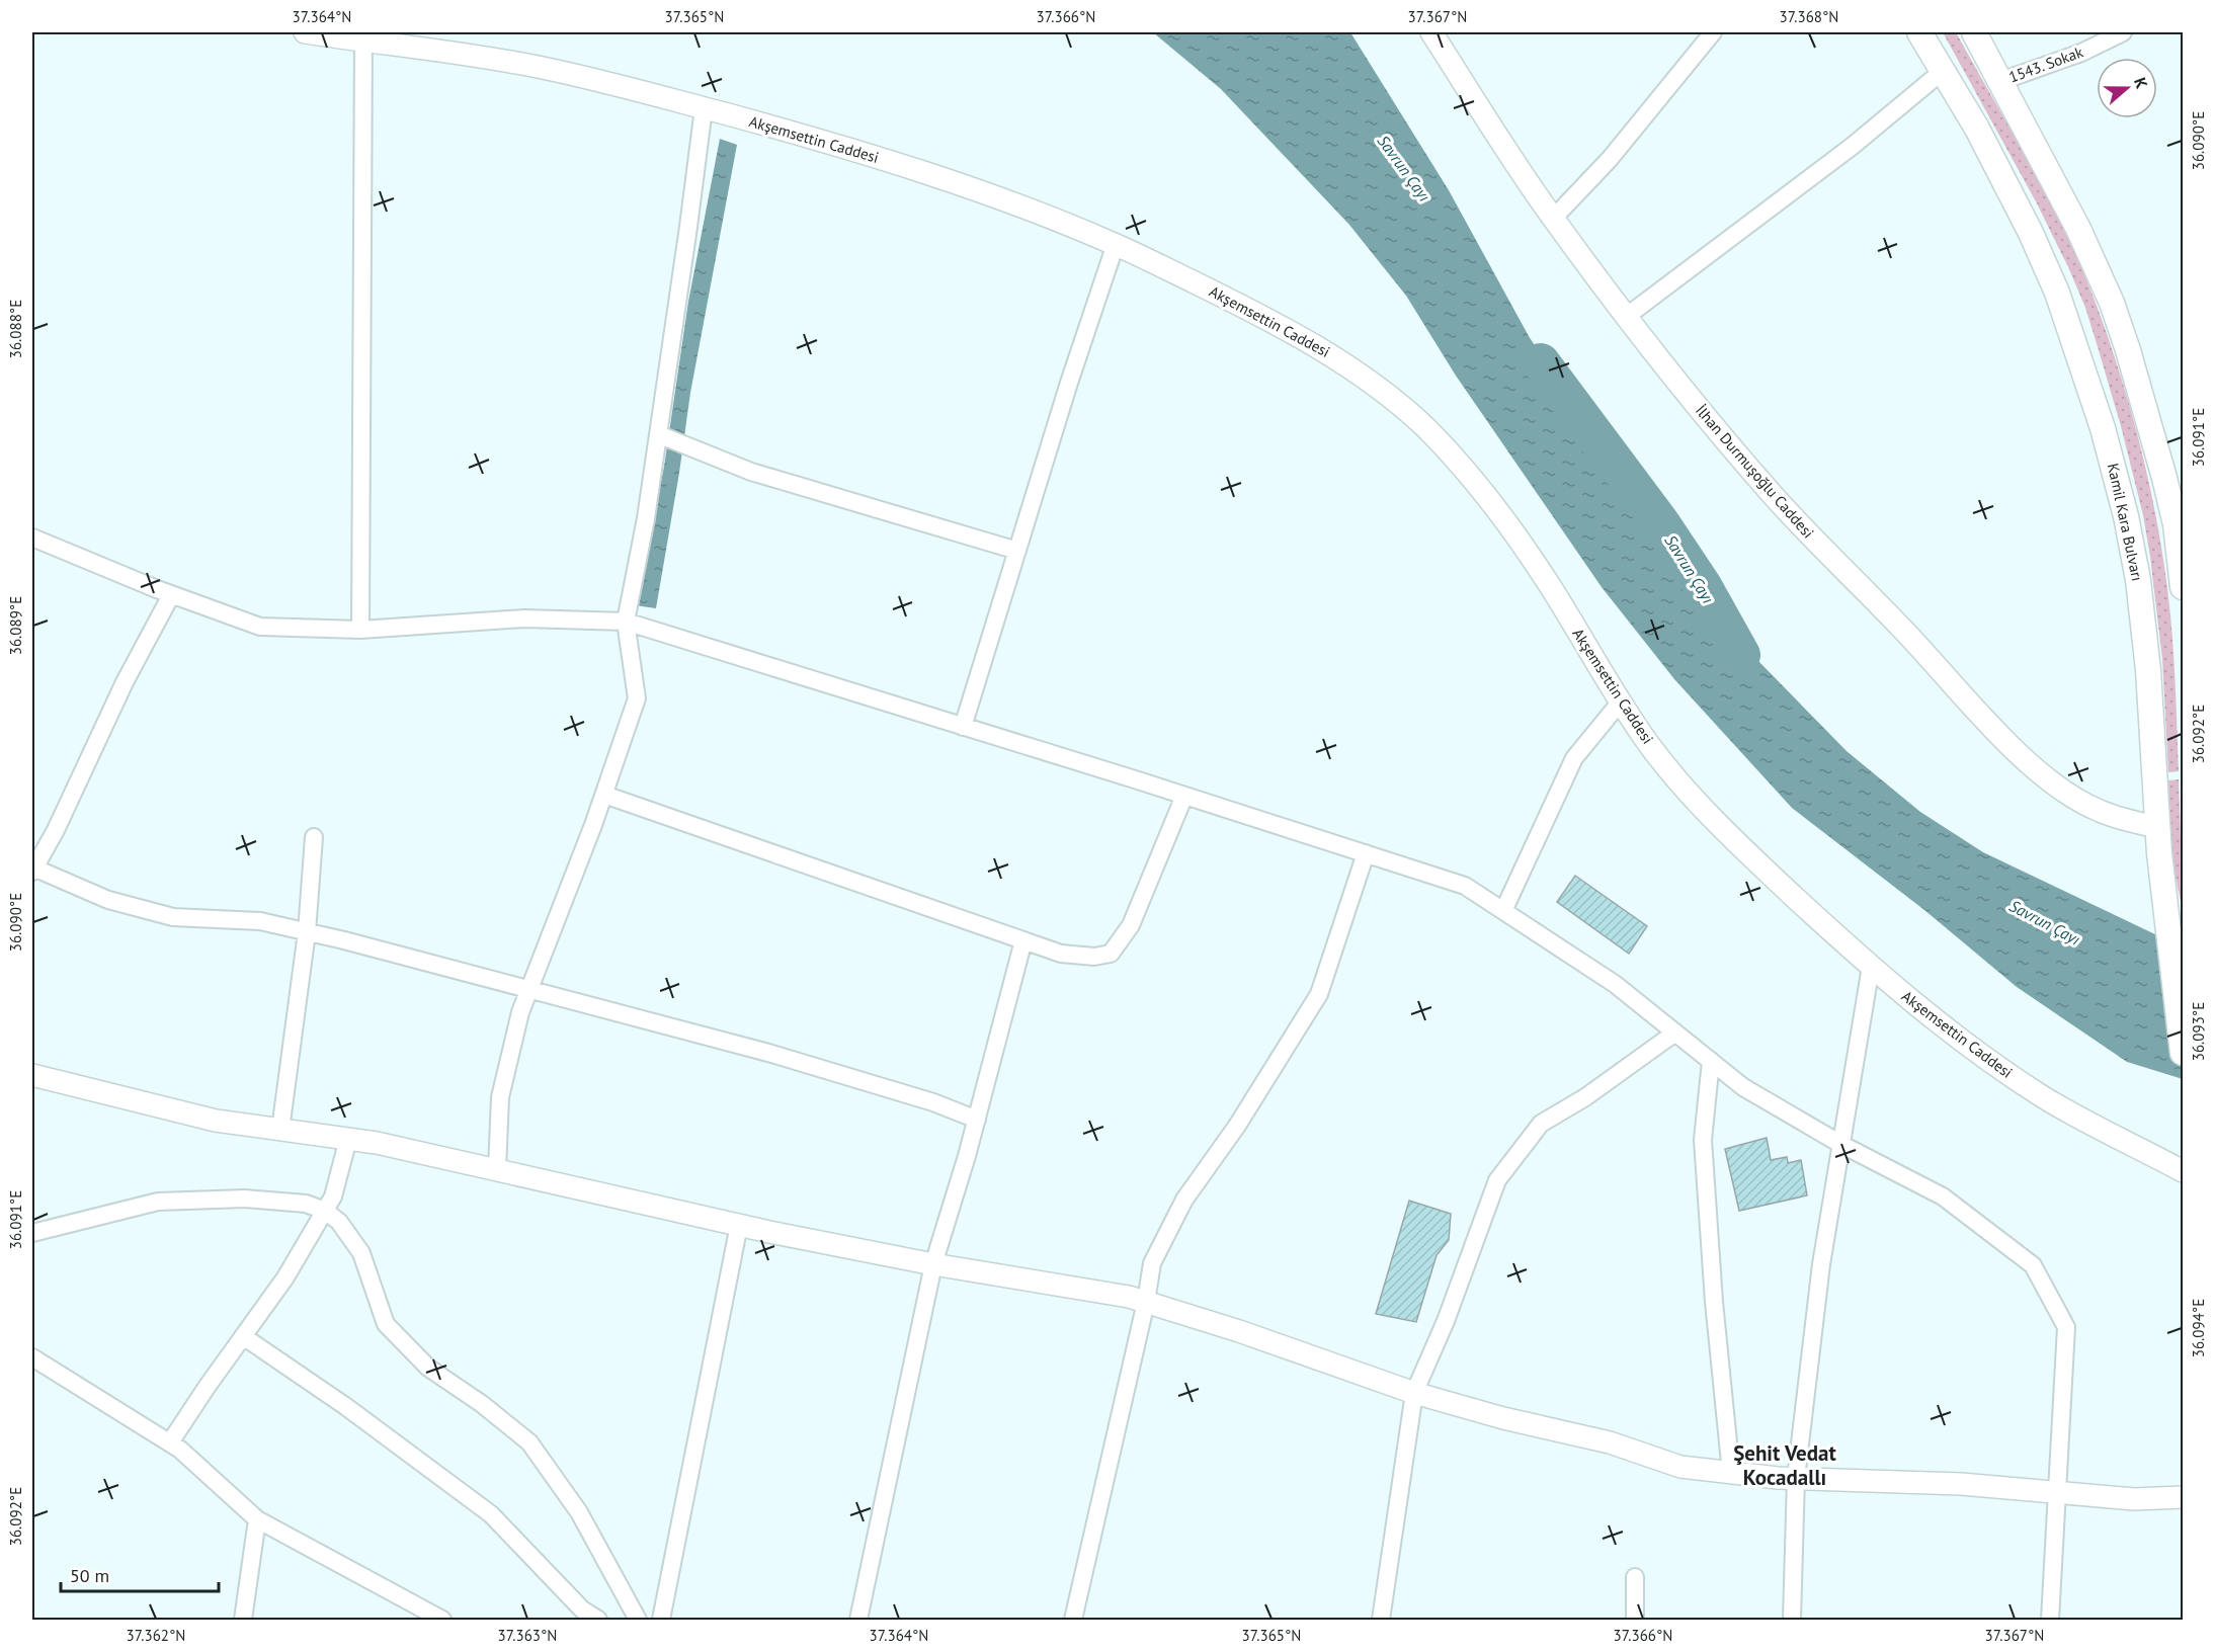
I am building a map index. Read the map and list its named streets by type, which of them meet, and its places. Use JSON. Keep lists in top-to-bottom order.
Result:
{
  "streets": {
    "main road": ["Kamil Kara Bulvarı"],
    "street": ["1543. Sokak", "Akşemsettin Caddesi", "İlhan Durmuşoğlu Caddesi"]
  },
  "crossings": [
    ["İlhan Durmuşoğlu Caddesi", "Kamil Kara Bulvarı"]
  ],
  "districts": ["Şehit Vedat Kocadallı"],
  "water": ["Savrun Çayı"],
  "scale_bar": "50 m",
  "north": "right",
  "coordinates": [
    "37.364°N",
    "37.365°N",
    "37.366°N",
    "37.367°N",
    "37.368°N",
    "36.090°E",
    "36.088°E",
    "36.091°E",
    "36.089°E",
    "36.092°E",
    "36.093°E",
    "36.094°E",
    "37.362°N",
    "37.363°N"
  ]
}
